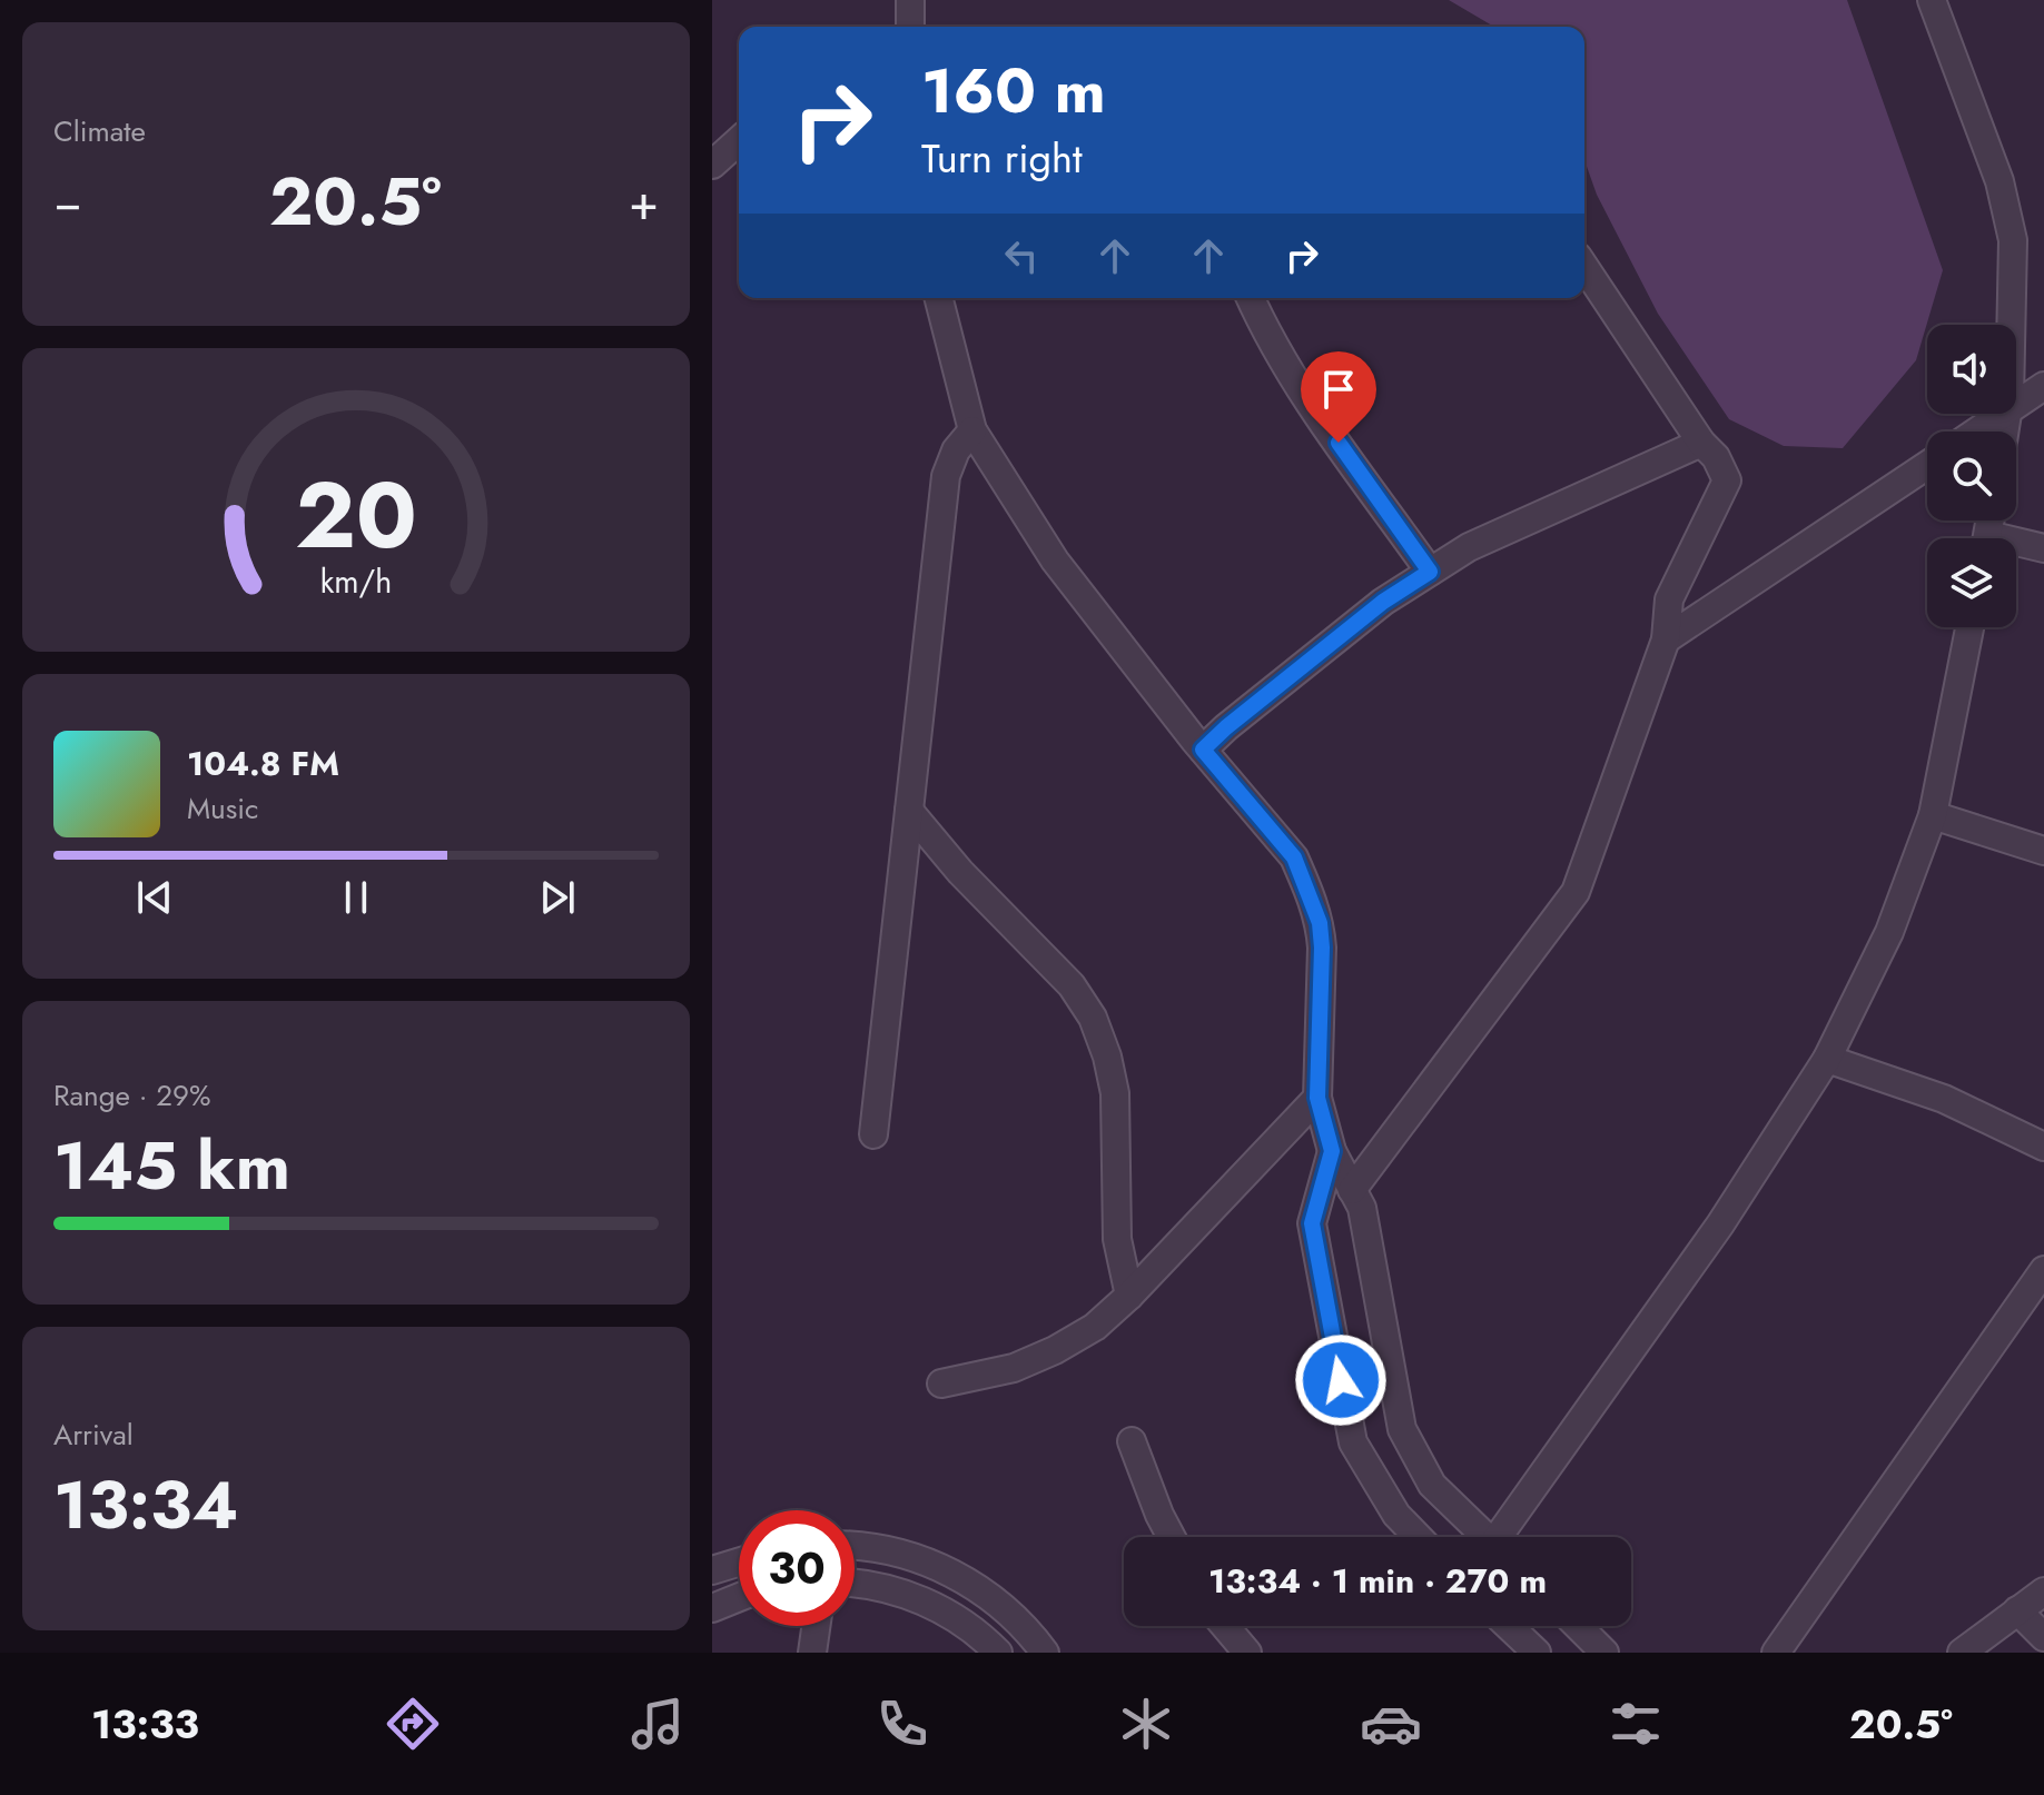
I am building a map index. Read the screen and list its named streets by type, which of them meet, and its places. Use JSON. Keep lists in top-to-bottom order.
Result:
{
  "page": {
    "tile": [
      "Climate",
      ["Range · 29%", "145 km"],
      ["Arrival", "13:34"]
    ],
    "turn": ["160 m", "Turn right"],
    "heat": ["−", "20.5°", "+"],
    "song": ["104.8 FM", "Music"],
    "limit": "30",
    "trip": "13:34 · 1 min · 270 m",
    "tabs": ["13:33", "20.5°"],
    "gauge": ["20", "km/h"]
  }
}
